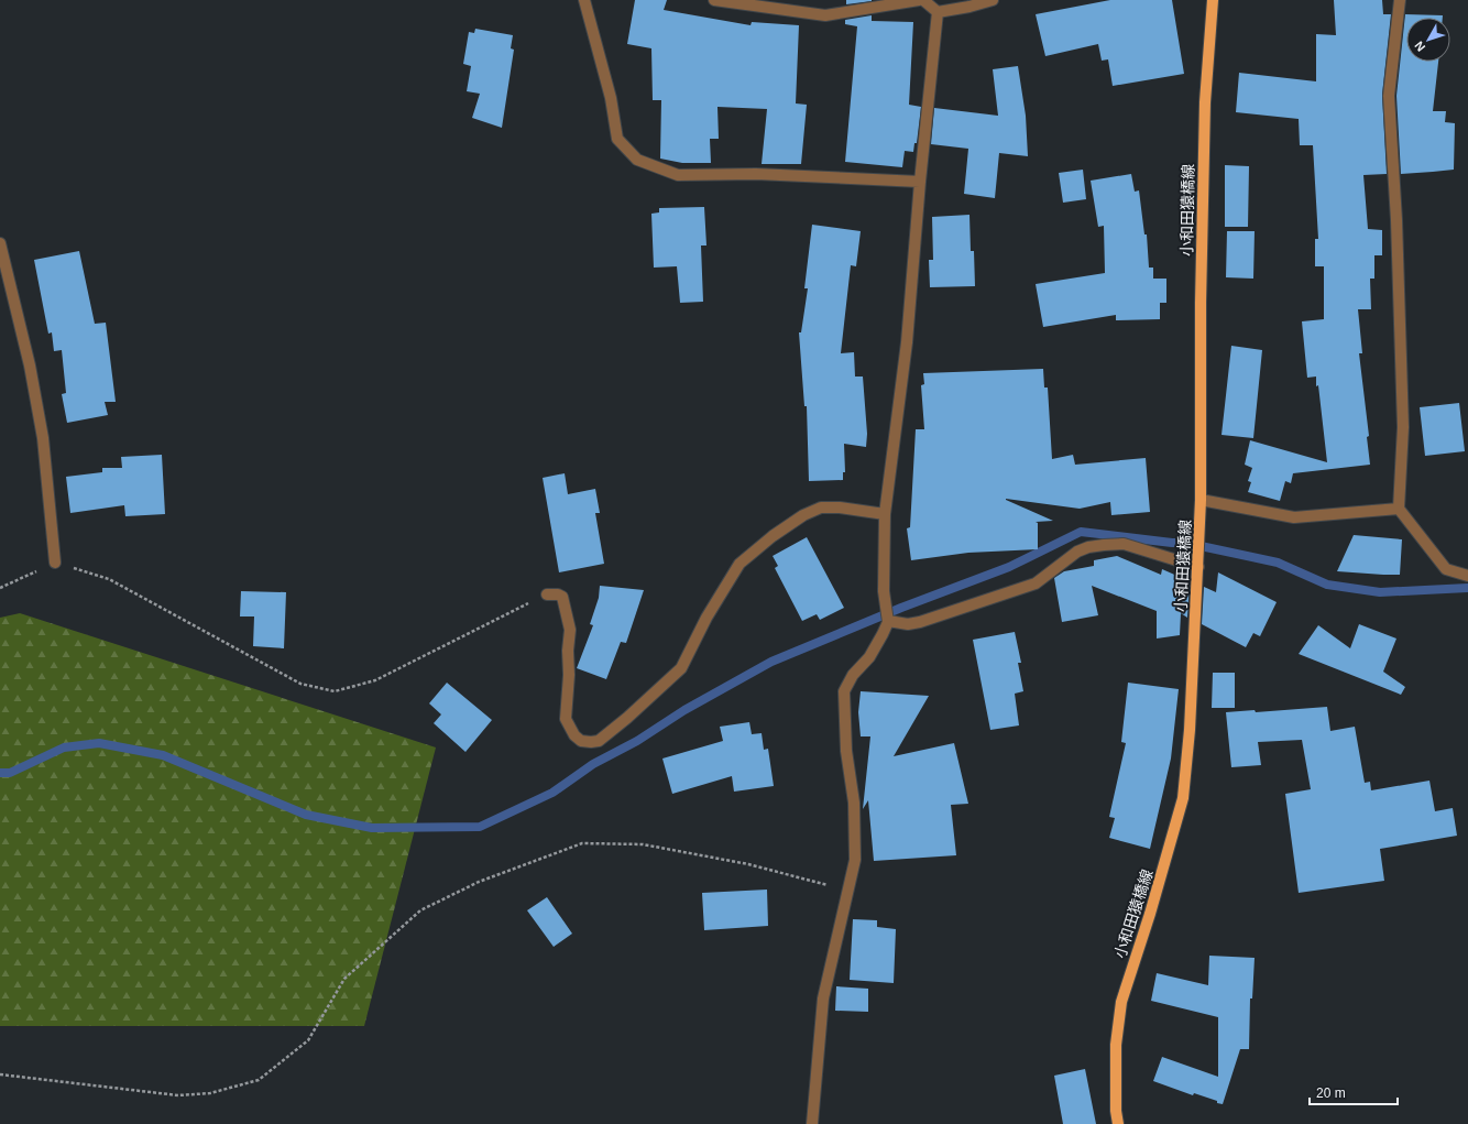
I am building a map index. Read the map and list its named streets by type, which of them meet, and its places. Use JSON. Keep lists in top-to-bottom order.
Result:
{
  "streets": {
    "main road": ["小和田猿橋線"]
  },
  "scale_bar": "20 m",
  "north": "bottom left"
}
